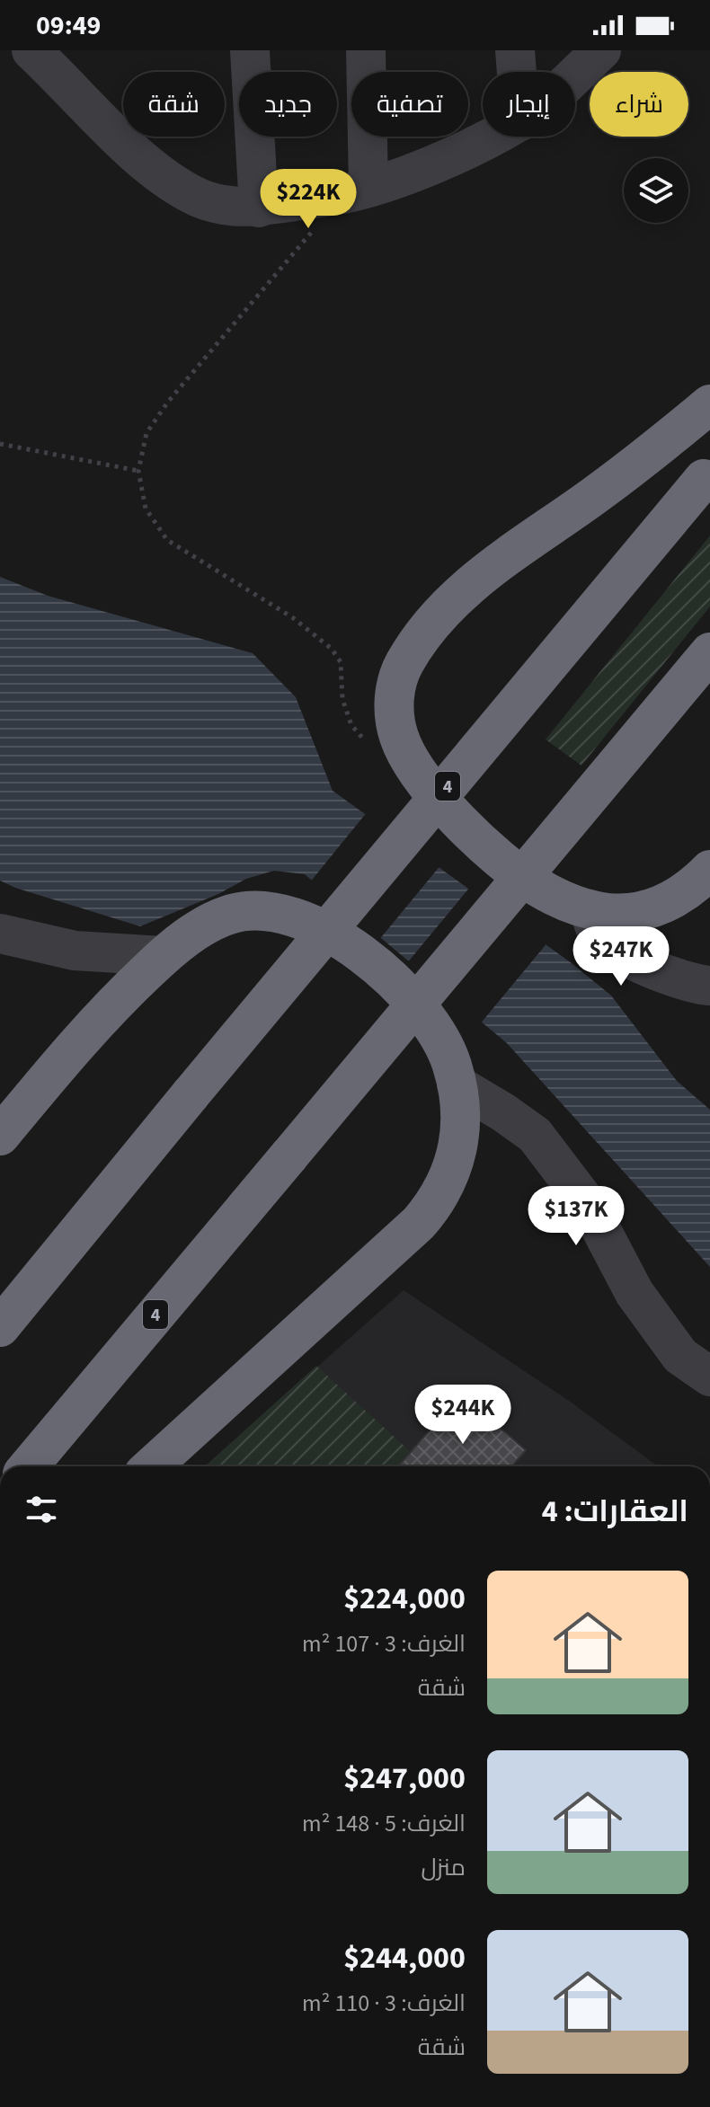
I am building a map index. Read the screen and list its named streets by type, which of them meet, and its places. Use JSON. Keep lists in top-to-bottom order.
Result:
{
  "streets": {
    "highway": ["4"]
  },
  "page": {
    "status": "09:49",
    "chip": [
      "شراء",
      "إيجار",
      "تصفية",
      "جديد",
      "شقة"
    ],
    "price": [
      "$224K",
      "$247K",
      "$137K",
      "$244K"
    ],
    "heading": "العقارات: 4",
    "list": [
      {
        "name": "$224,000",
        "note": "الغرف: 3 · 107 m² · شقة"
      },
      {
        "name": "$247,000",
        "note": "الغرف: 5 · 148 m² · منزل"
      },
      {
        "name": "$244,000",
        "note": "الغرف: 3 · 110 m² · شقة"
      }
    ]
  }
}
